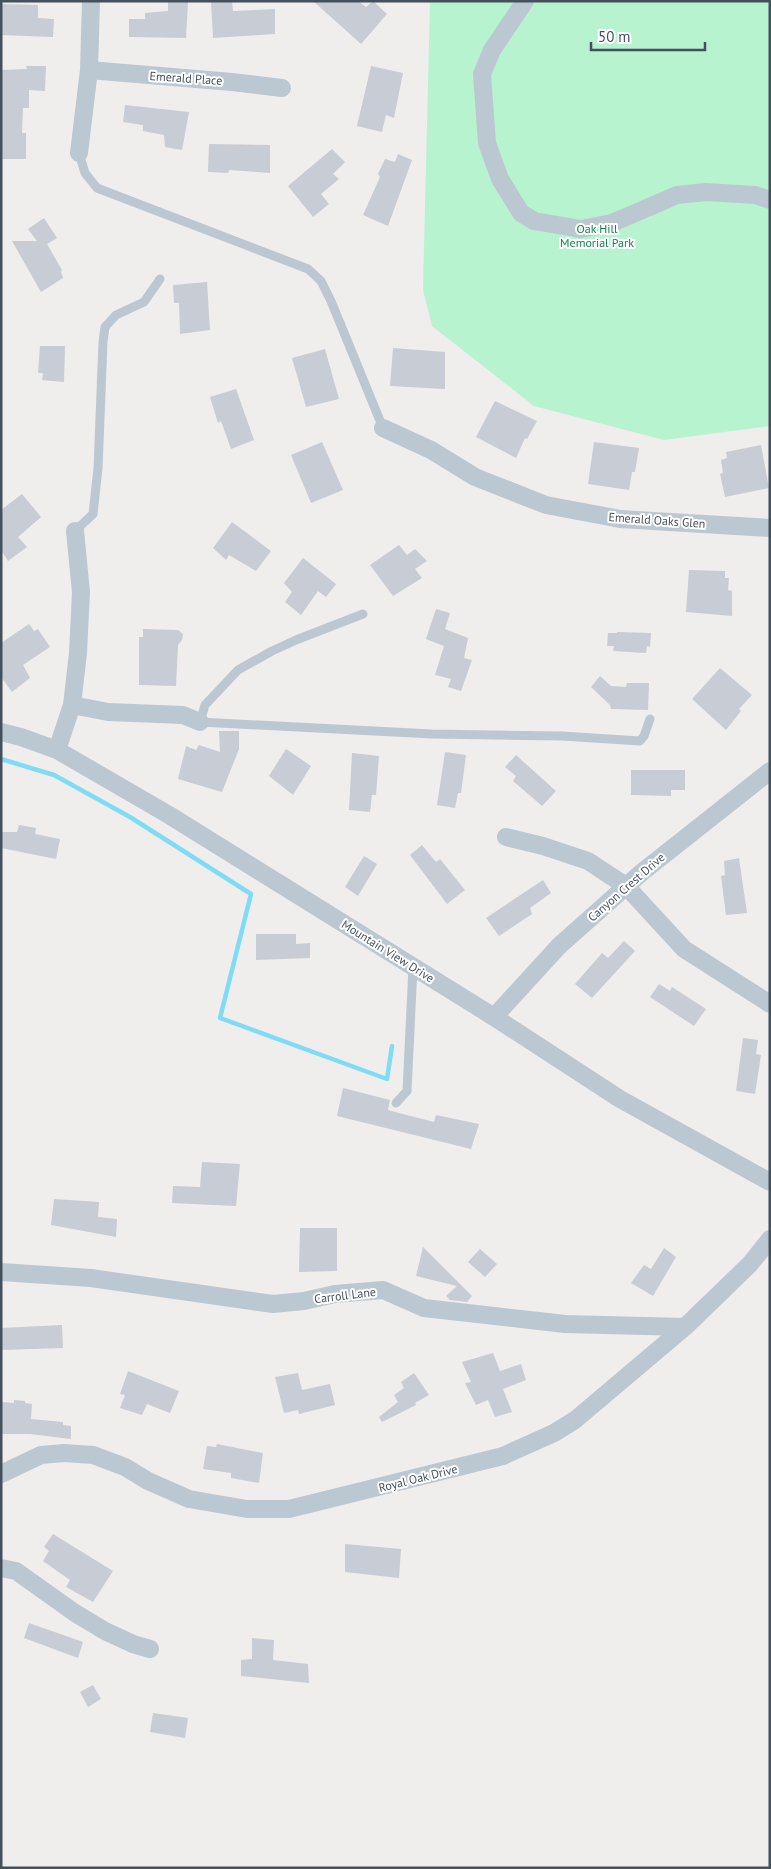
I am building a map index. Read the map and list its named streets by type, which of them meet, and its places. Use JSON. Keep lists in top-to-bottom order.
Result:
{
  "streets": {
    "street": [
      "Emerald Place",
      "Emerald Oaks Glen",
      "Canyon Crest Drive",
      "Mountain View Drive",
      "Carroll Lane",
      "Royal Oak Drive"
    ]
  },
  "crossings": [
    ["Canyon Crest Drive", "Mountain View Drive"],
    ["Carroll Lane", "Royal Oak Drive"]
  ],
  "parks": ["Oak Hill Memorial Park"],
  "scale_bar": "50 m"
}
